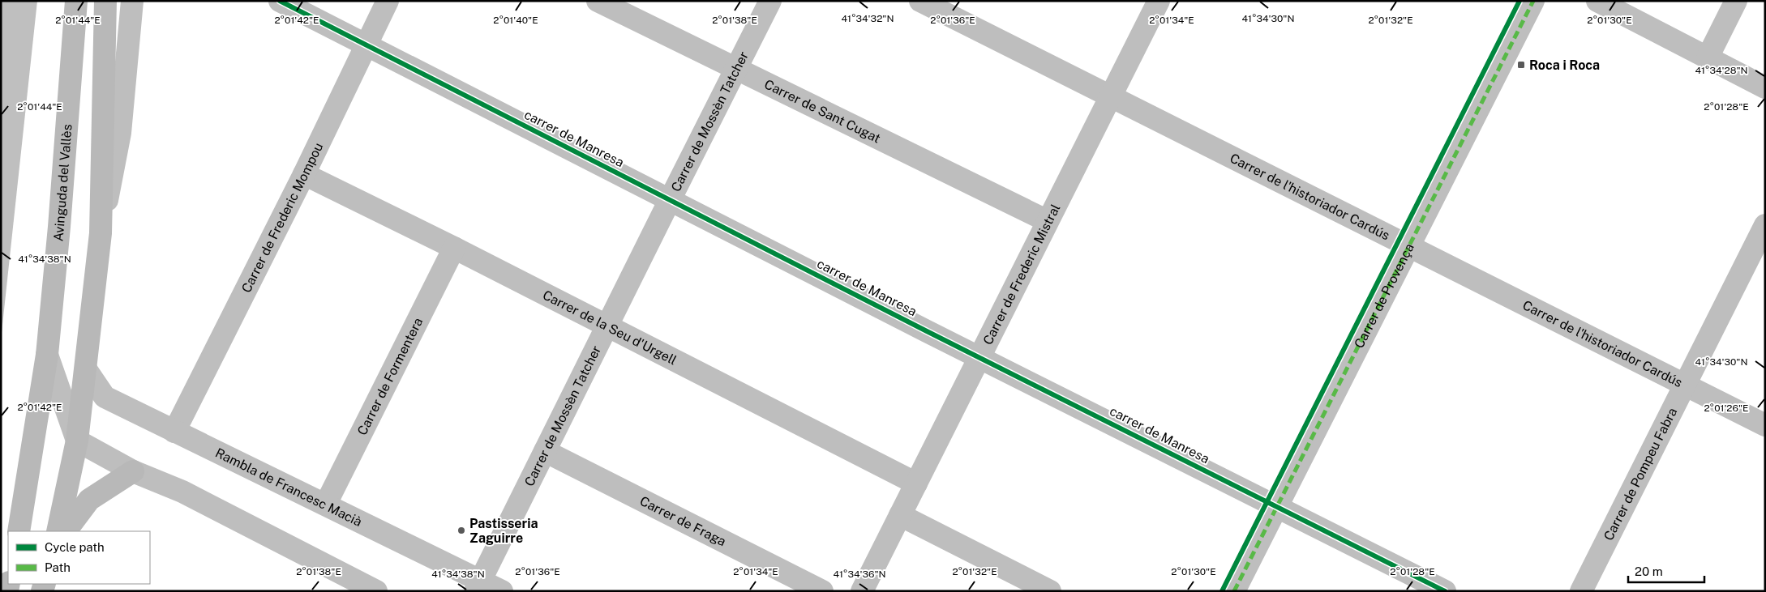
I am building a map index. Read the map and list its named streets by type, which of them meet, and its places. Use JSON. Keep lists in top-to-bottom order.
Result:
{
  "streets": {
    "main road": ["Avinguda del Vallès"],
    "street": [
      "Carrer de Sant Cugat",
      "Carrer de Mossèn Tatcher",
      "carrer de Manresa",
      "Carrer de l'historiador Cardús",
      "Carrer de Frederic Mompou",
      "Carrer de Frederic Mistral",
      "Carrer de Provença",
      "Carrer de la Seu d'Urgell",
      "Carrer de Formentera",
      "Carrer de Pompeu Fabra",
      "Rambla de Francesc Macià",
      "Carrer de Fraga"
    ]
  },
  "crossings": [
    ["Carrer de Sant Cugat", "Carrer de Mossèn Tatcher"],
    ["Carrer de Sant Cugat", "Carrer de Frederic Mistral"],
    ["Carrer de Mossèn Tatcher", "carrer de Manresa"],
    ["Carrer de Mossèn Tatcher", "Carrer de la Seu d'Urgell"],
    ["Carrer de Mossèn Tatcher", "Rambla de Francesc Macià"],
    ["Carrer de Mossèn Tatcher", "Carrer de Fraga"],
    ["carrer de Manresa", "Carrer de Frederic Mompou"],
    ["carrer de Manresa", "Carrer de Frederic Mistral"],
    ["carrer de Manresa", "Carrer de Provença"],
    ["Carrer de l'historiador Cardús", "Carrer de Frederic Mistral"],
    ["Carrer de l'historiador Cardús", "Carrer de Provença"],
    ["Carrer de l'historiador Cardús", "Carrer de Pompeu Fabra"],
    ["Carrer de Frederic Mompou", "Carrer de la Seu d'Urgell"],
    ["Carrer de Frederic Mompou", "Rambla de Francesc Macià"],
    ["Carrer de Frederic Mistral", "Carrer de la Seu d'Urgell"],
    ["Carrer de la Seu d'Urgell", "Carrer de Formentera"],
    ["Carrer de Formentera", "Rambla de Francesc Macià"]
  ],
  "places": {
    "transit": ["Roca i Roca"],
    "other": ["Pastisseria Zaguirre"]
  },
  "legend": ["Cycle path", "Path"],
  "scale_bar": "20 m",
  "coordinates": [
    "41°34'32\"N",
    "41°34'30\"N",
    "2°01'34\"E",
    "2°01'32\"E",
    "2°01'30\"E",
    "2°01'44\"E",
    "2°01'42\"E",
    "2°01'40\"E",
    "2°01'38\"E",
    "2°01'36\"E",
    "41°34'28\"N",
    "2°01'28\"E",
    "41°34'38\"N",
    "2°01'26\"E",
    "41°34'36\"N"
  ]
}
